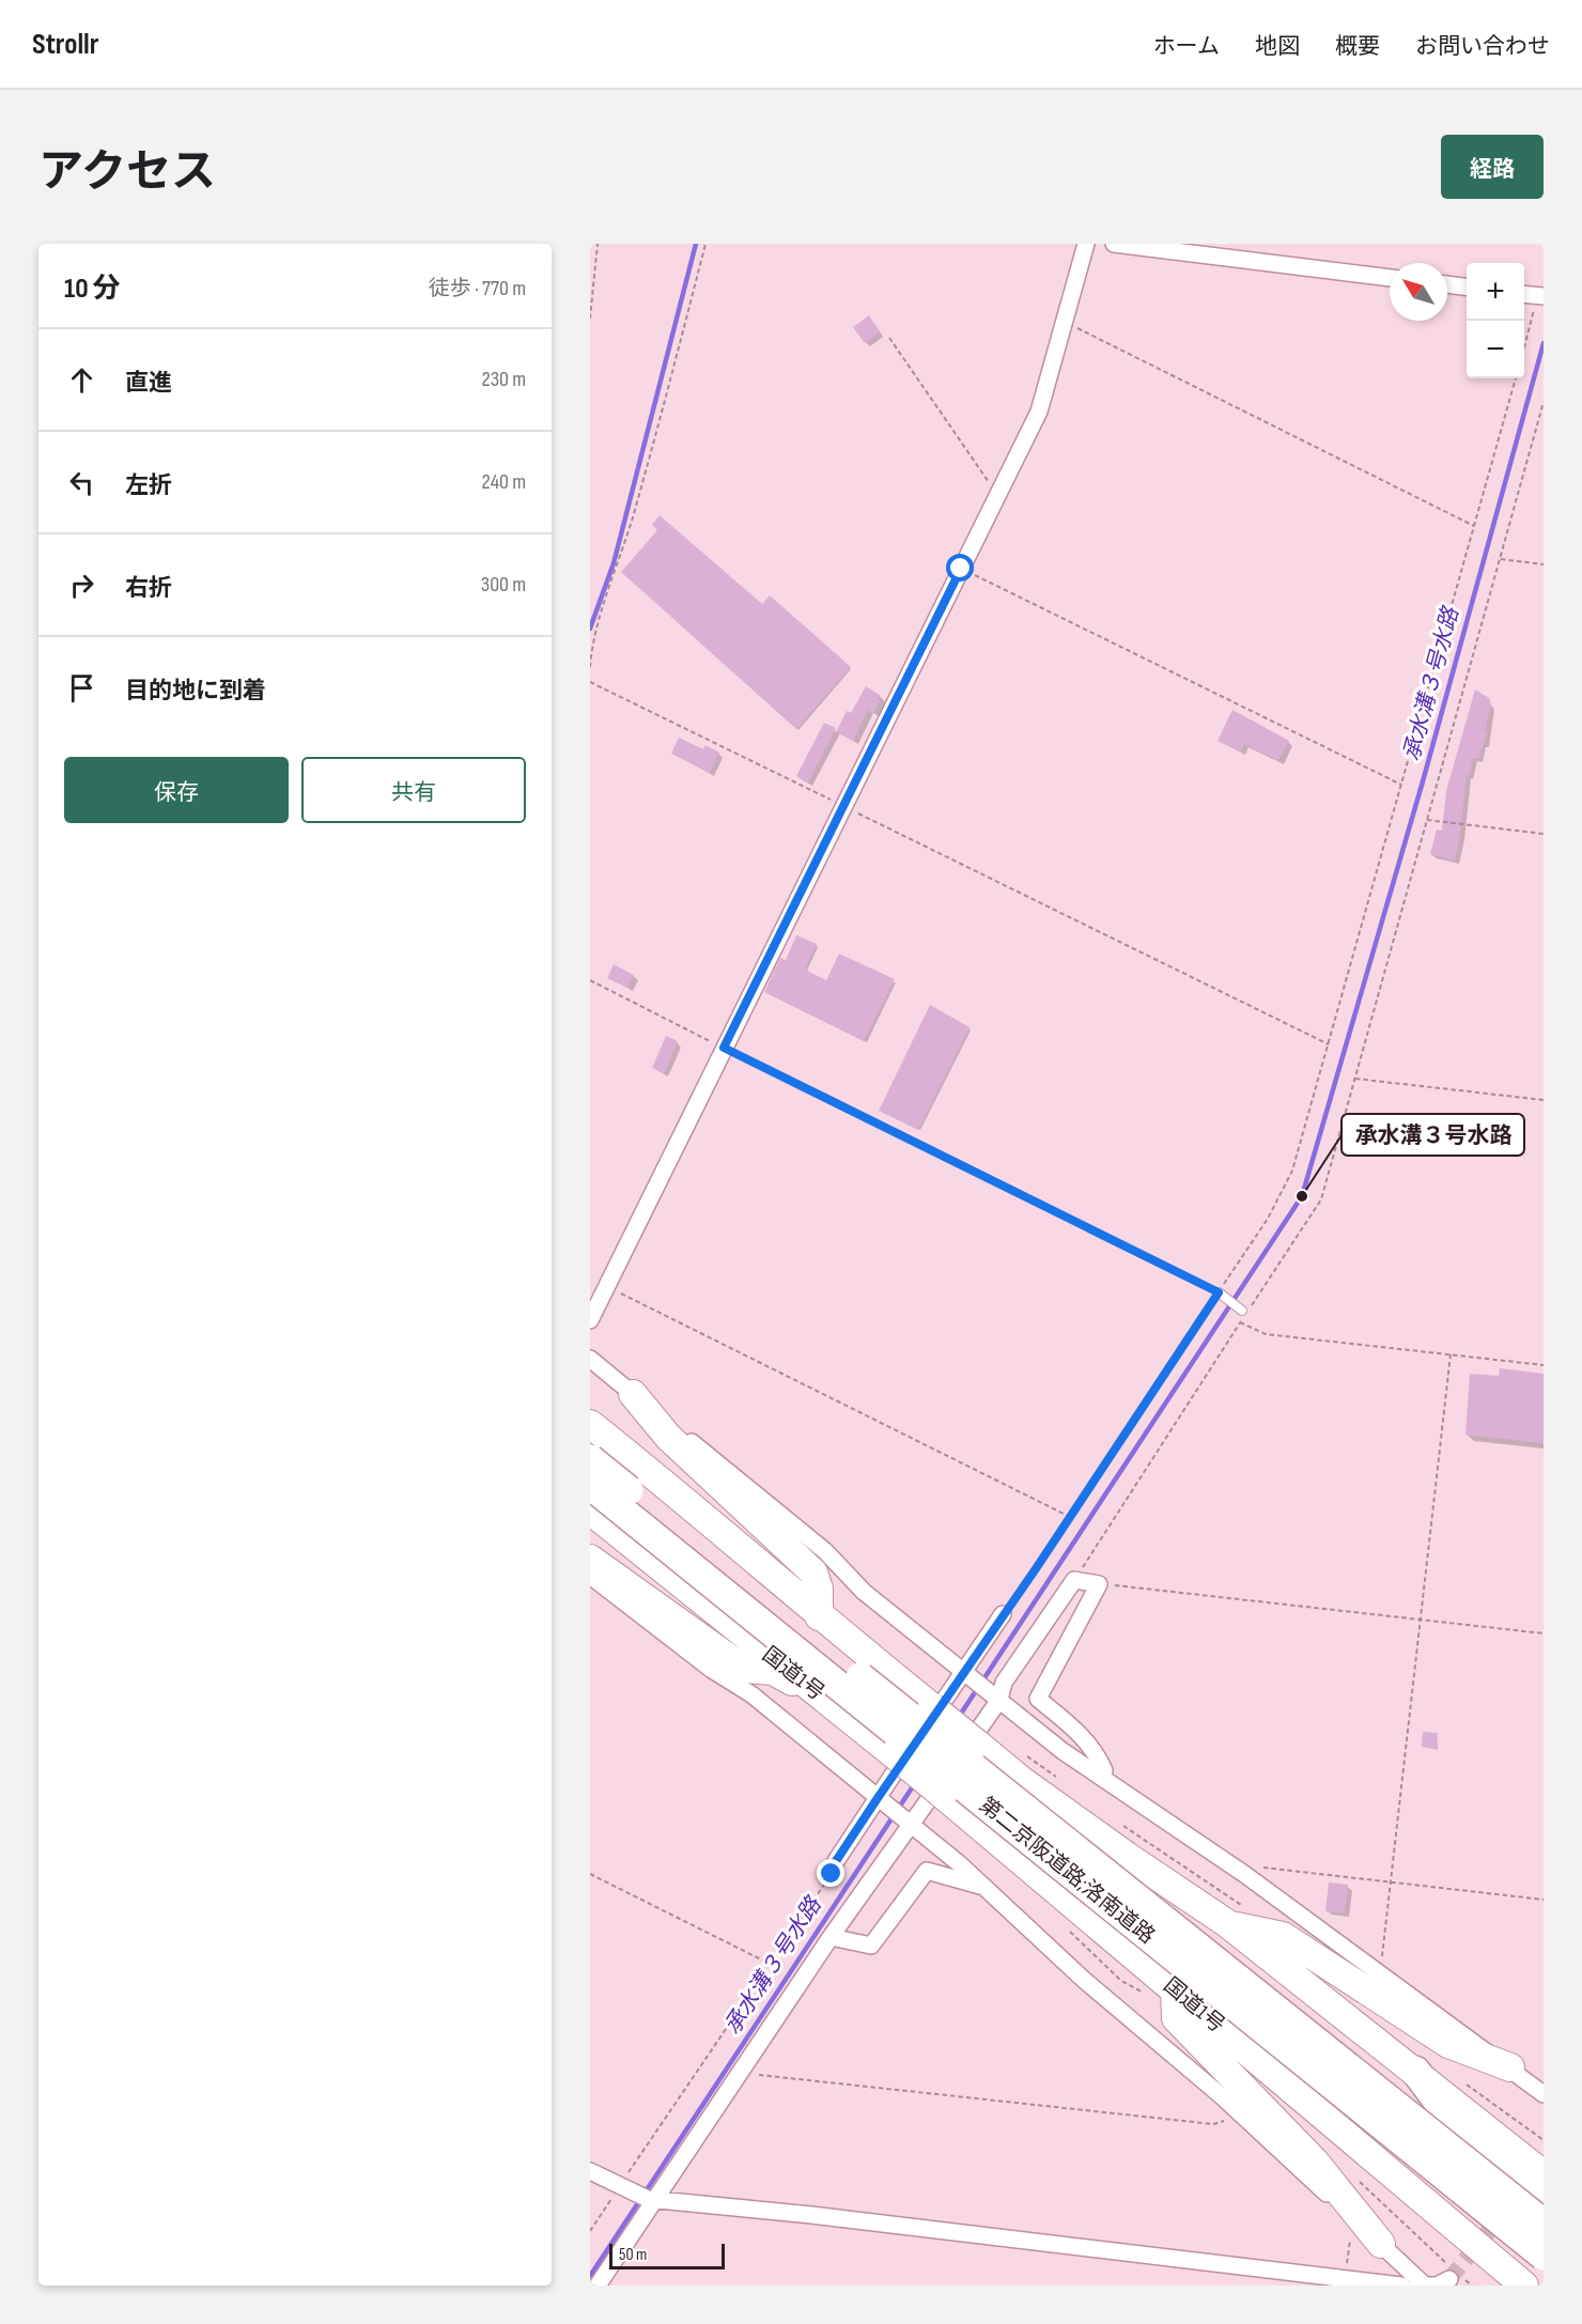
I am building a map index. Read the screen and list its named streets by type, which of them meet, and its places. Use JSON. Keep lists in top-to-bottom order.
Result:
{
  "streets": {
    "highway": ["国道1号", "第二京阪道路;洛南道路"]
  },
  "water": ["承水溝３号水路"],
  "places": ["承水溝３号水路"],
  "scale_bar": "50 m",
  "north": "top left",
  "page": {
    "header": "Strollr",
    "nav": [
      "ホーム",
      "地図",
      "概要",
      "お問い合わせ"
    ],
    "title": "アクセス",
    "buttons": [
      "経路",
      ["保存", "共有"]
    ],
    "heading": ["10 分", "徒歩 · 770 m"],
    "map_buttons": ["+", "−"],
    "list": [
      ["直進", "230 m"],
      ["左折", "240 m"],
      ["右折", "300 m"],
      "目的地に到着"
    ],
    "scale": "50 m"
  }
}
